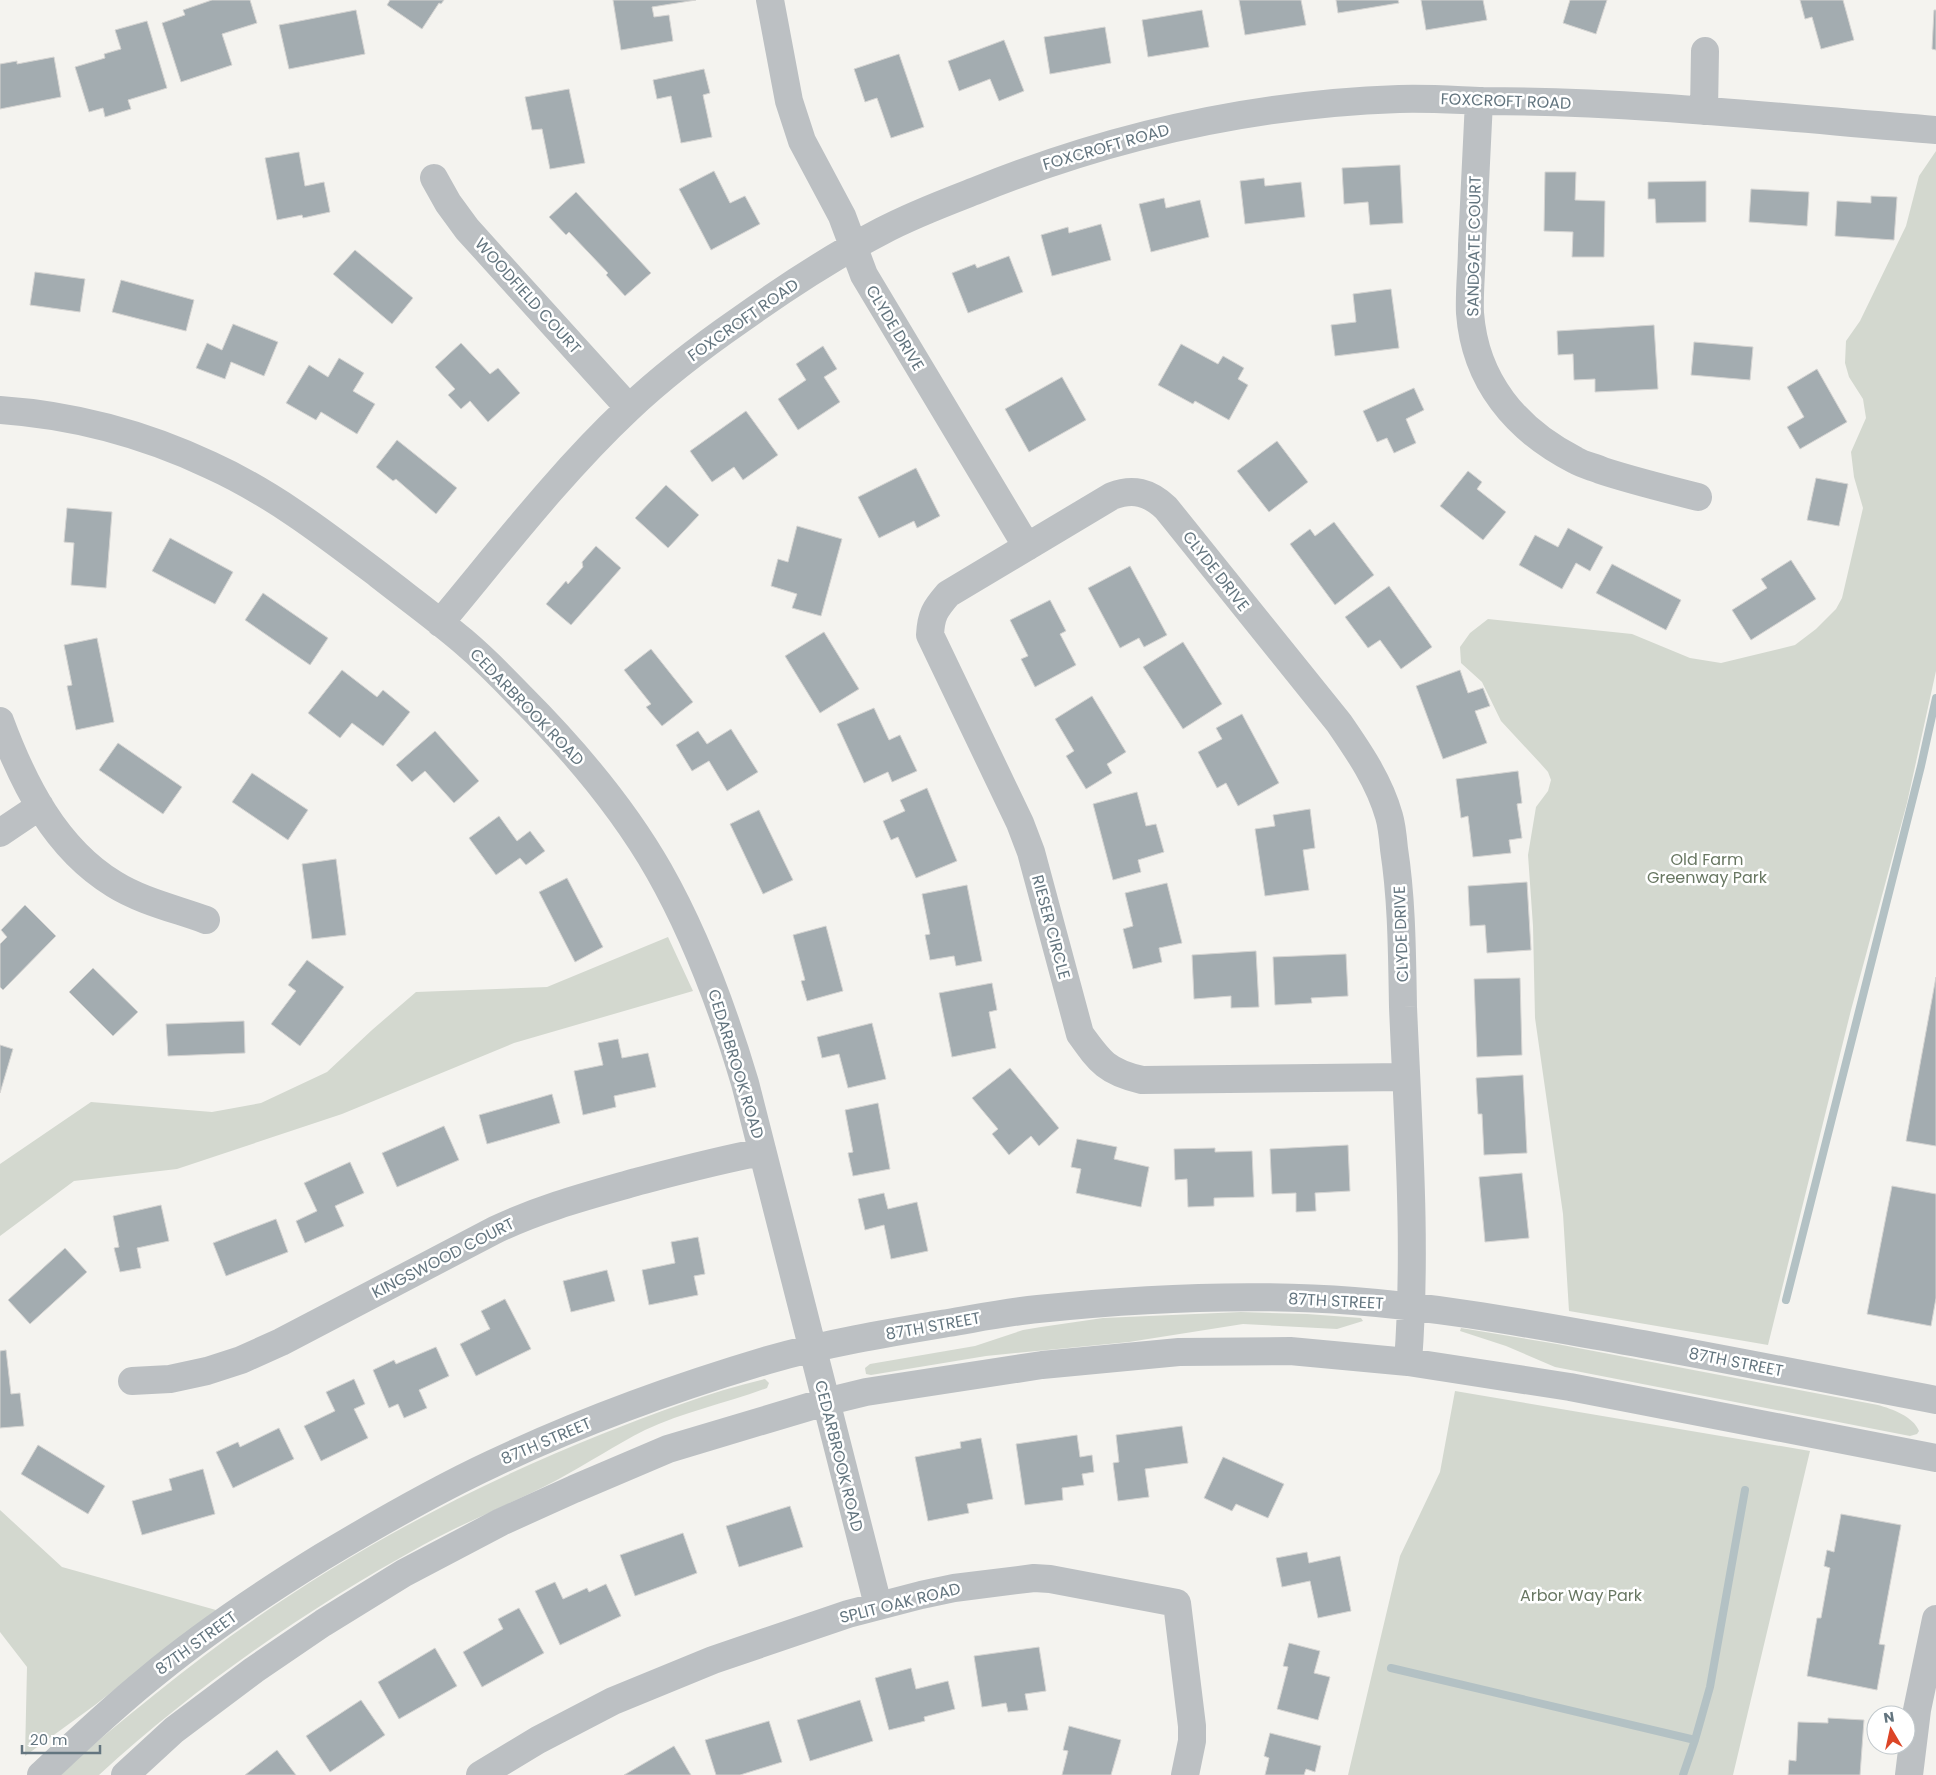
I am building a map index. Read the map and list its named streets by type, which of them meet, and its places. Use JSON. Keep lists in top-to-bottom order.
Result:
{
  "streets": {
    "street": [
      "FOXCROFT ROAD",
      "SANDGATE COURT",
      "WOODFIELD COURT",
      "CLYDE DRIVE",
      "CEDARBROOK ROAD",
      "RIESER CIRCLE",
      "KINGSWOOD COURT",
      "87TH STREET",
      "SPLIT OAK ROAD"
    ]
  },
  "crossings": [
    ["FOXCROFT ROAD", "SANDGATE COURT"],
    ["FOXCROFT ROAD", "WOODFIELD COURT"],
    ["FOXCROFT ROAD", "CLYDE DRIVE"],
    ["FOXCROFT ROAD", "CEDARBROOK ROAD"],
    ["CLYDE DRIVE", "RIESER CIRCLE"],
    ["CLYDE DRIVE", "87TH STREET"],
    ["CEDARBROOK ROAD", "KINGSWOOD COURT"],
    ["CEDARBROOK ROAD", "87TH STREET"],
    ["CEDARBROOK ROAD", "SPLIT OAK ROAD"]
  ],
  "parks": ["Old Farm Greenway Park", "Arbor Way Park"],
  "scale_bar": "20 m",
  "north": "top"
}
